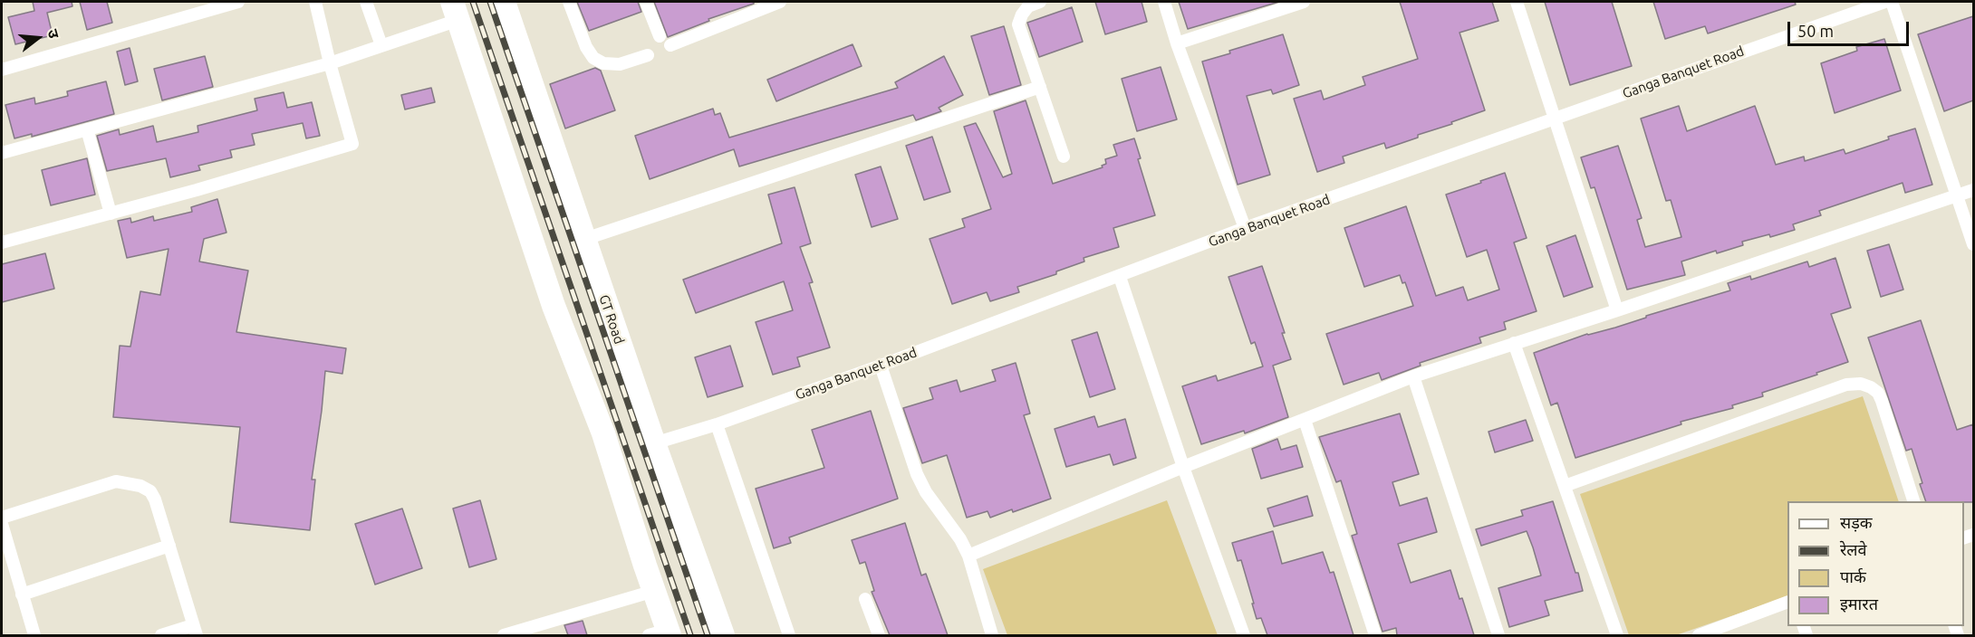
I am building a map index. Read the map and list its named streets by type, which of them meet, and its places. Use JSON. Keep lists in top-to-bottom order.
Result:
{
  "streets": {
    "highway": ["GT Road"],
    "street": ["Ganga Banquet Road"]
  },
  "crossings": [
    ["Ganga Banquet Road", "GT Road"]
  ],
  "legend": [
    "सड़क",
    "रेलवे",
    "पार्क",
    "इमारत"
  ],
  "scale_bar": "50 m",
  "north": "right"
}
